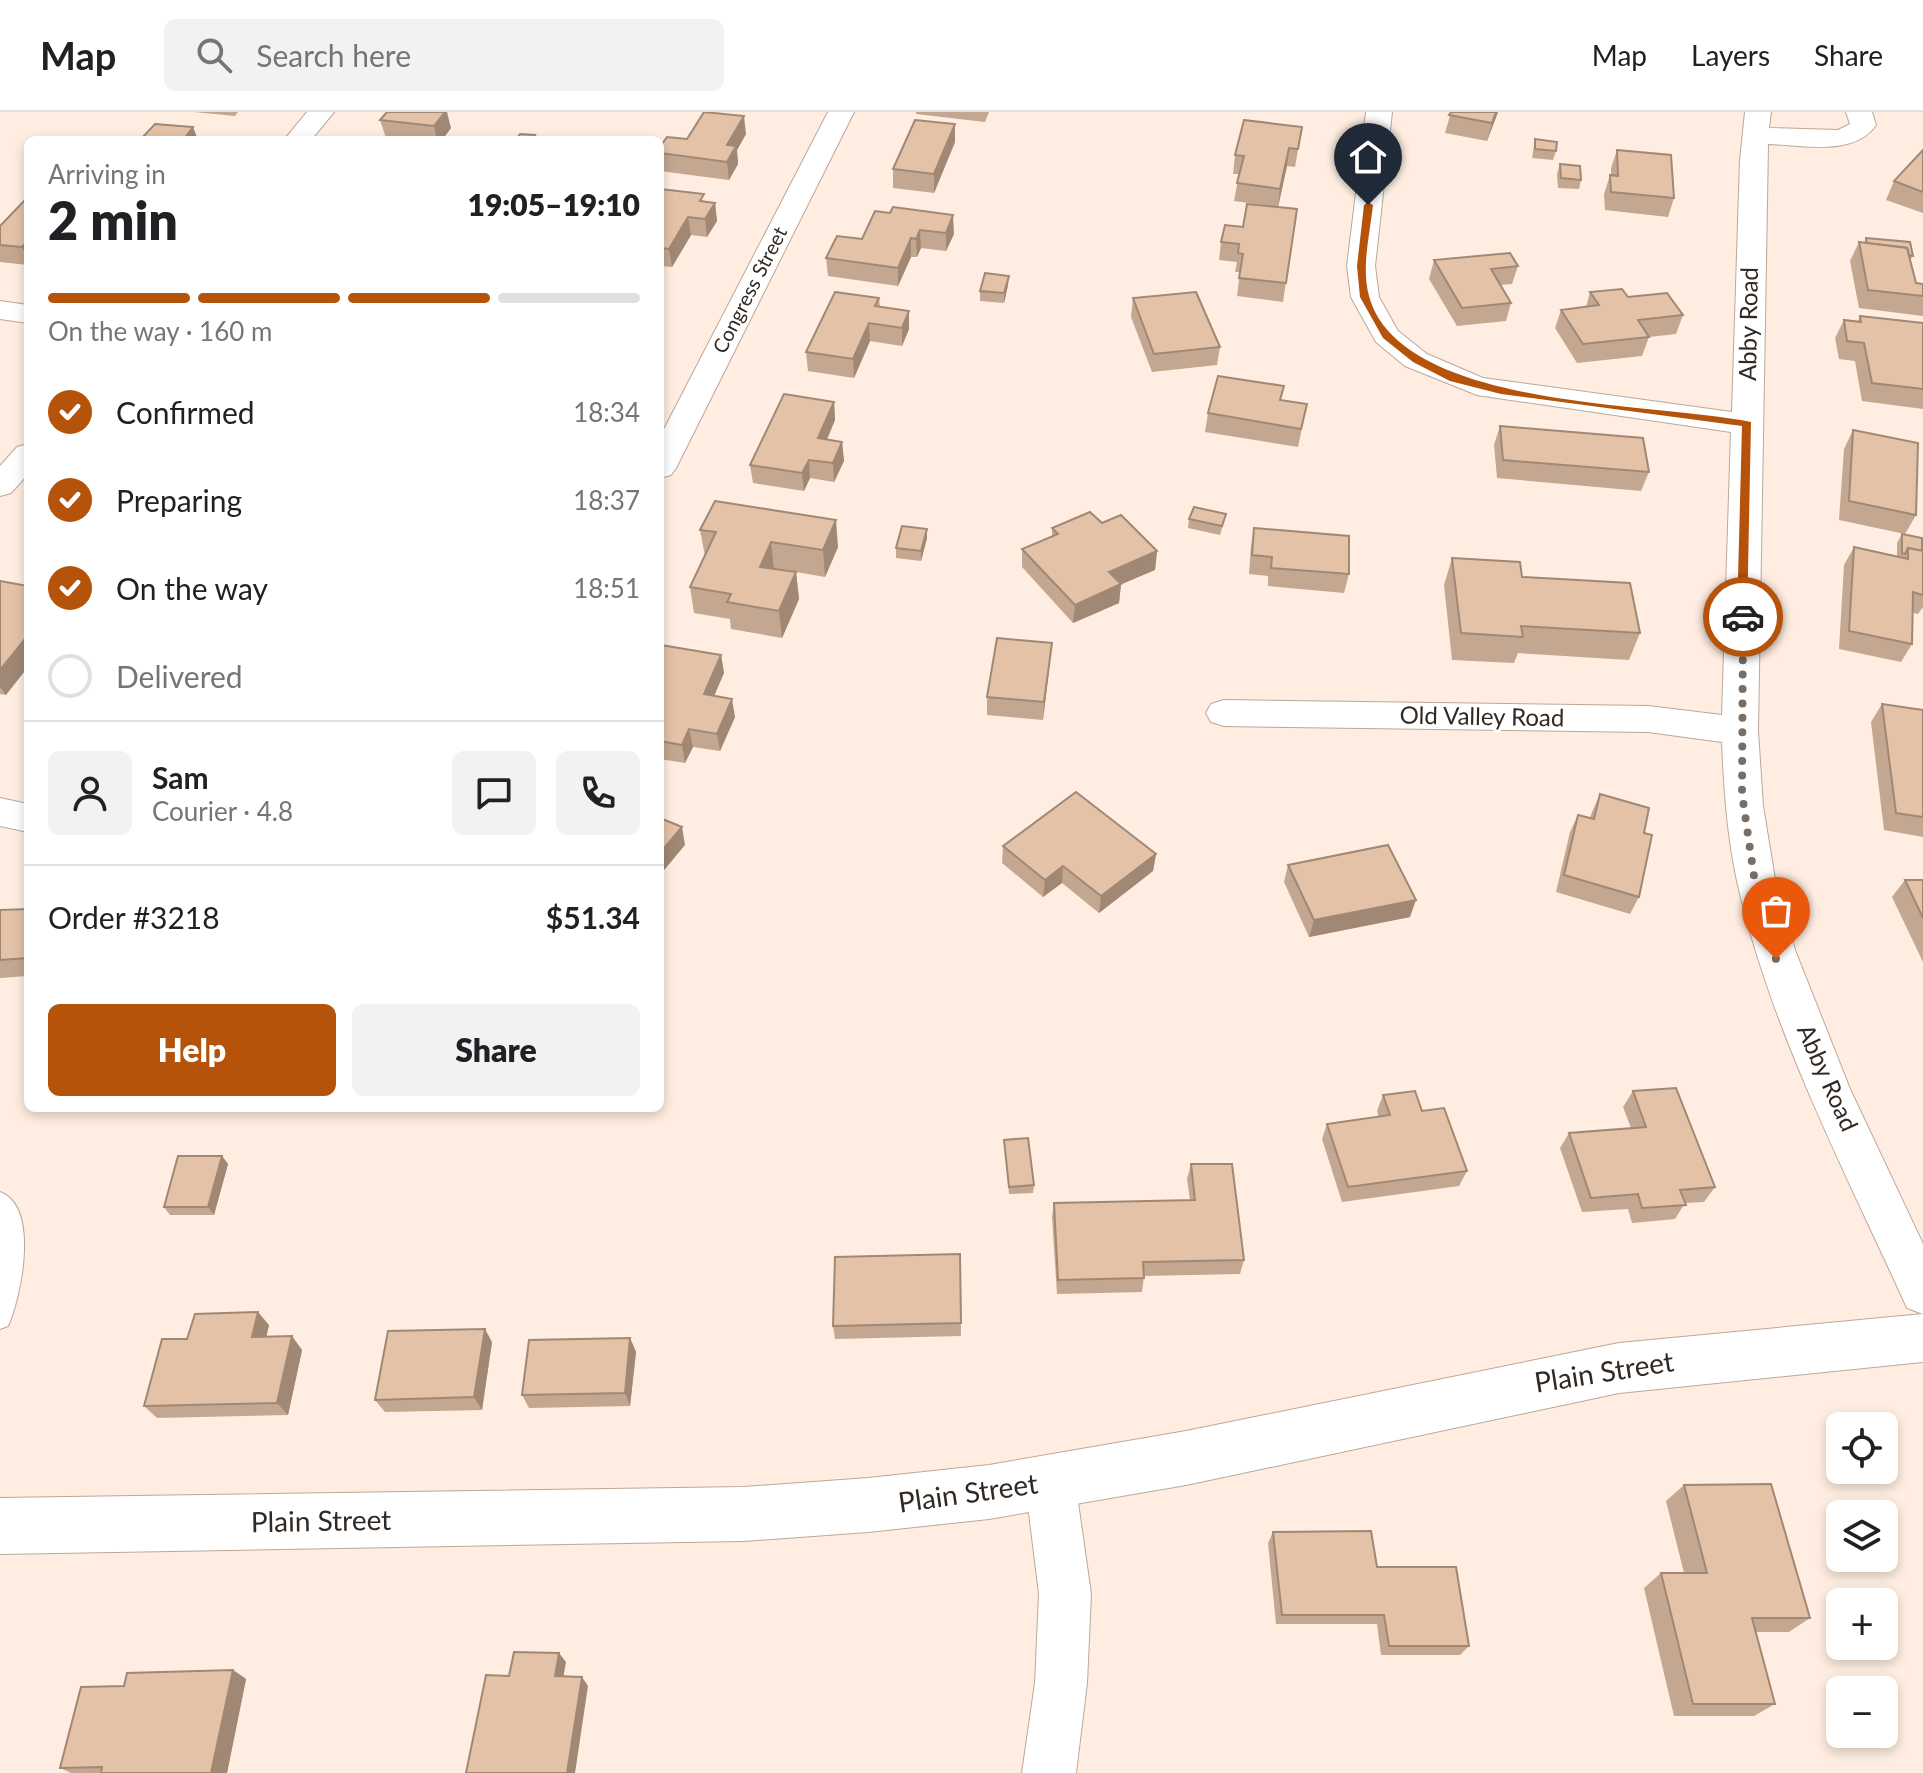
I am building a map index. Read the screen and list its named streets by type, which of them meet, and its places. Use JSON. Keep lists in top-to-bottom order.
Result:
{
  "streets": {
    "street": [
      "Congress Street",
      "Abby Road",
      "Old Valley Road",
      "Plain Street"
    ]
  },
  "crossings": [
    ["Abby Road", "Old Valley Road"]
  ],
  "page": {
    "header": "Map",
    "search": "Search here",
    "nav": ["Map", "Layers", "Share"],
    "heading": ["2 min", "Arriving in", "19:05–19:10"],
    "panel": [
      "Sam",
      "Courier · 4.8",
      "Order #3218",
      "$51.34"
    ],
    "bar": "On the way · 160 m",
    "list": [
      ["Confirmed", "18:34"],
      ["Preparing", "18:37"],
      ["On the way", "18:51"],
      "Delivered"
    ],
    "buttons": ["Help", "Share"],
    "map_buttons": ["+", "−"]
  }
}
